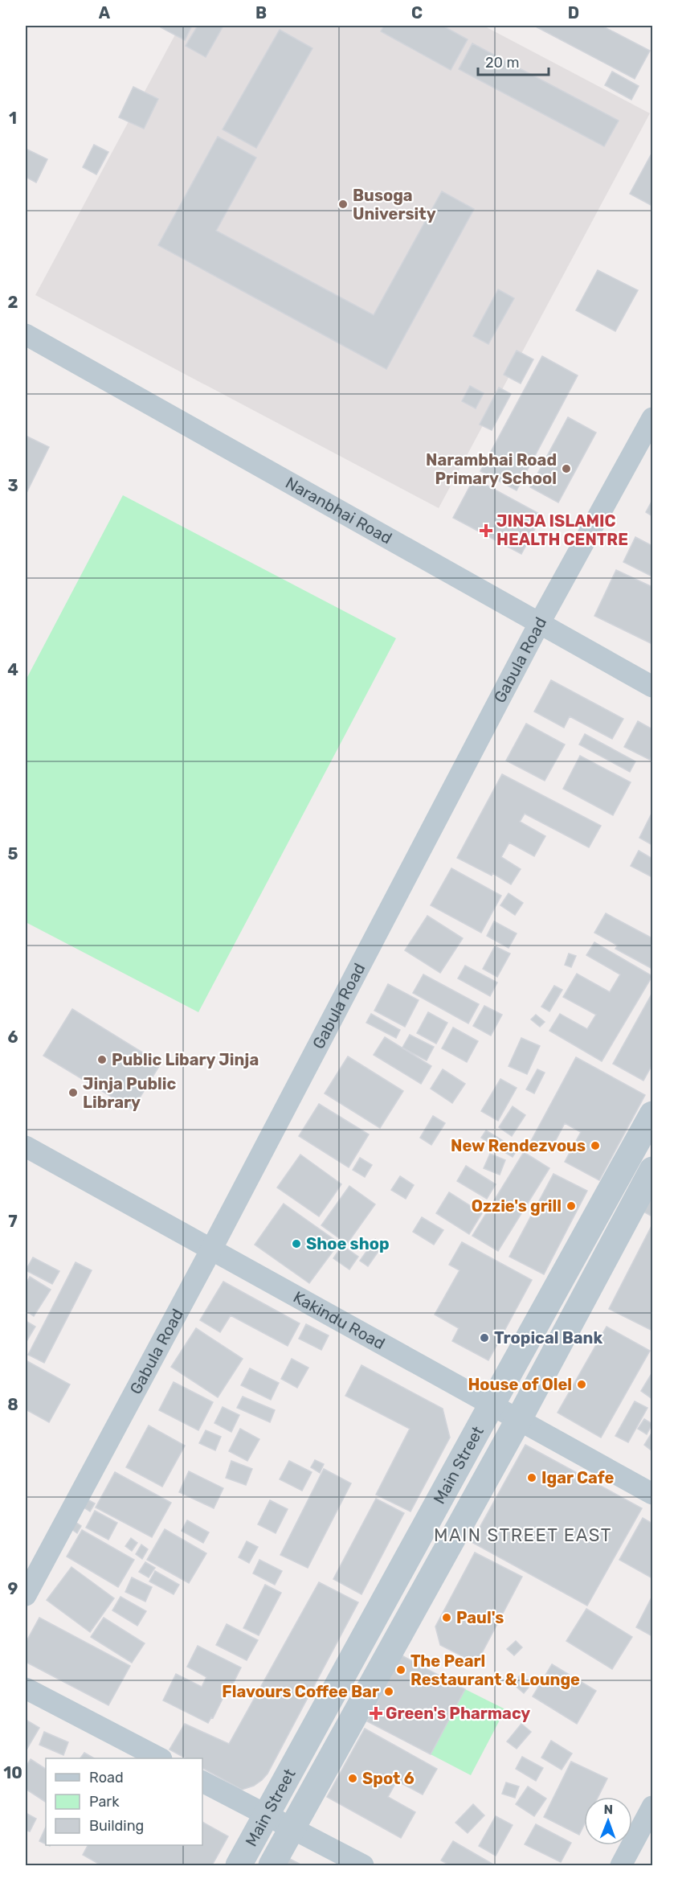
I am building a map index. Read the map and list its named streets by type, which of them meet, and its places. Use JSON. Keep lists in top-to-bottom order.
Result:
{
  "streets": {
    "street": [
      "Naranbhai Road",
      "Gabula Road",
      "Kakindu Road",
      "Main Street"
    ]
  },
  "crossings": [
    ["Naranbhai Road", "Gabula Road"],
    ["Gabula Road", "Kakindu Road"],
    ["Kakindu Road", "Main Street"]
  ],
  "districts": ["MAIN STREET EAST"],
  "places": {
    "other": [
      "Busoga University",
      "Narambhai Road Primary School",
      "Public Libary Jinja",
      "Jinja Public Library",
      "New Rendezvous",
      "Ozzie's grill",
      "Shoe shop",
      "Tropical Bank",
      "House of Olel",
      "Igar Cafe",
      "Paul's",
      "The Pearl Restaurant & Lounge",
      "Flavours Coffee Bar",
      "Spot 6"
    ],
    "health": ["JINJA ISLAMIC HEALTH CENTRE", "Green's Pharmacy"]
  },
  "legend": ["Road", "Park", "Building"],
  "scale_bar": "20 m",
  "north": "top",
  "grid": {
    "columns": [
      "A",
      "B",
      "C",
      "D"
    ],
    "rows": [
      "1",
      "2",
      "3",
      "4",
      "5",
      "6",
      "7",
      "8",
      "9",
      "10"
    ]
  }
}
